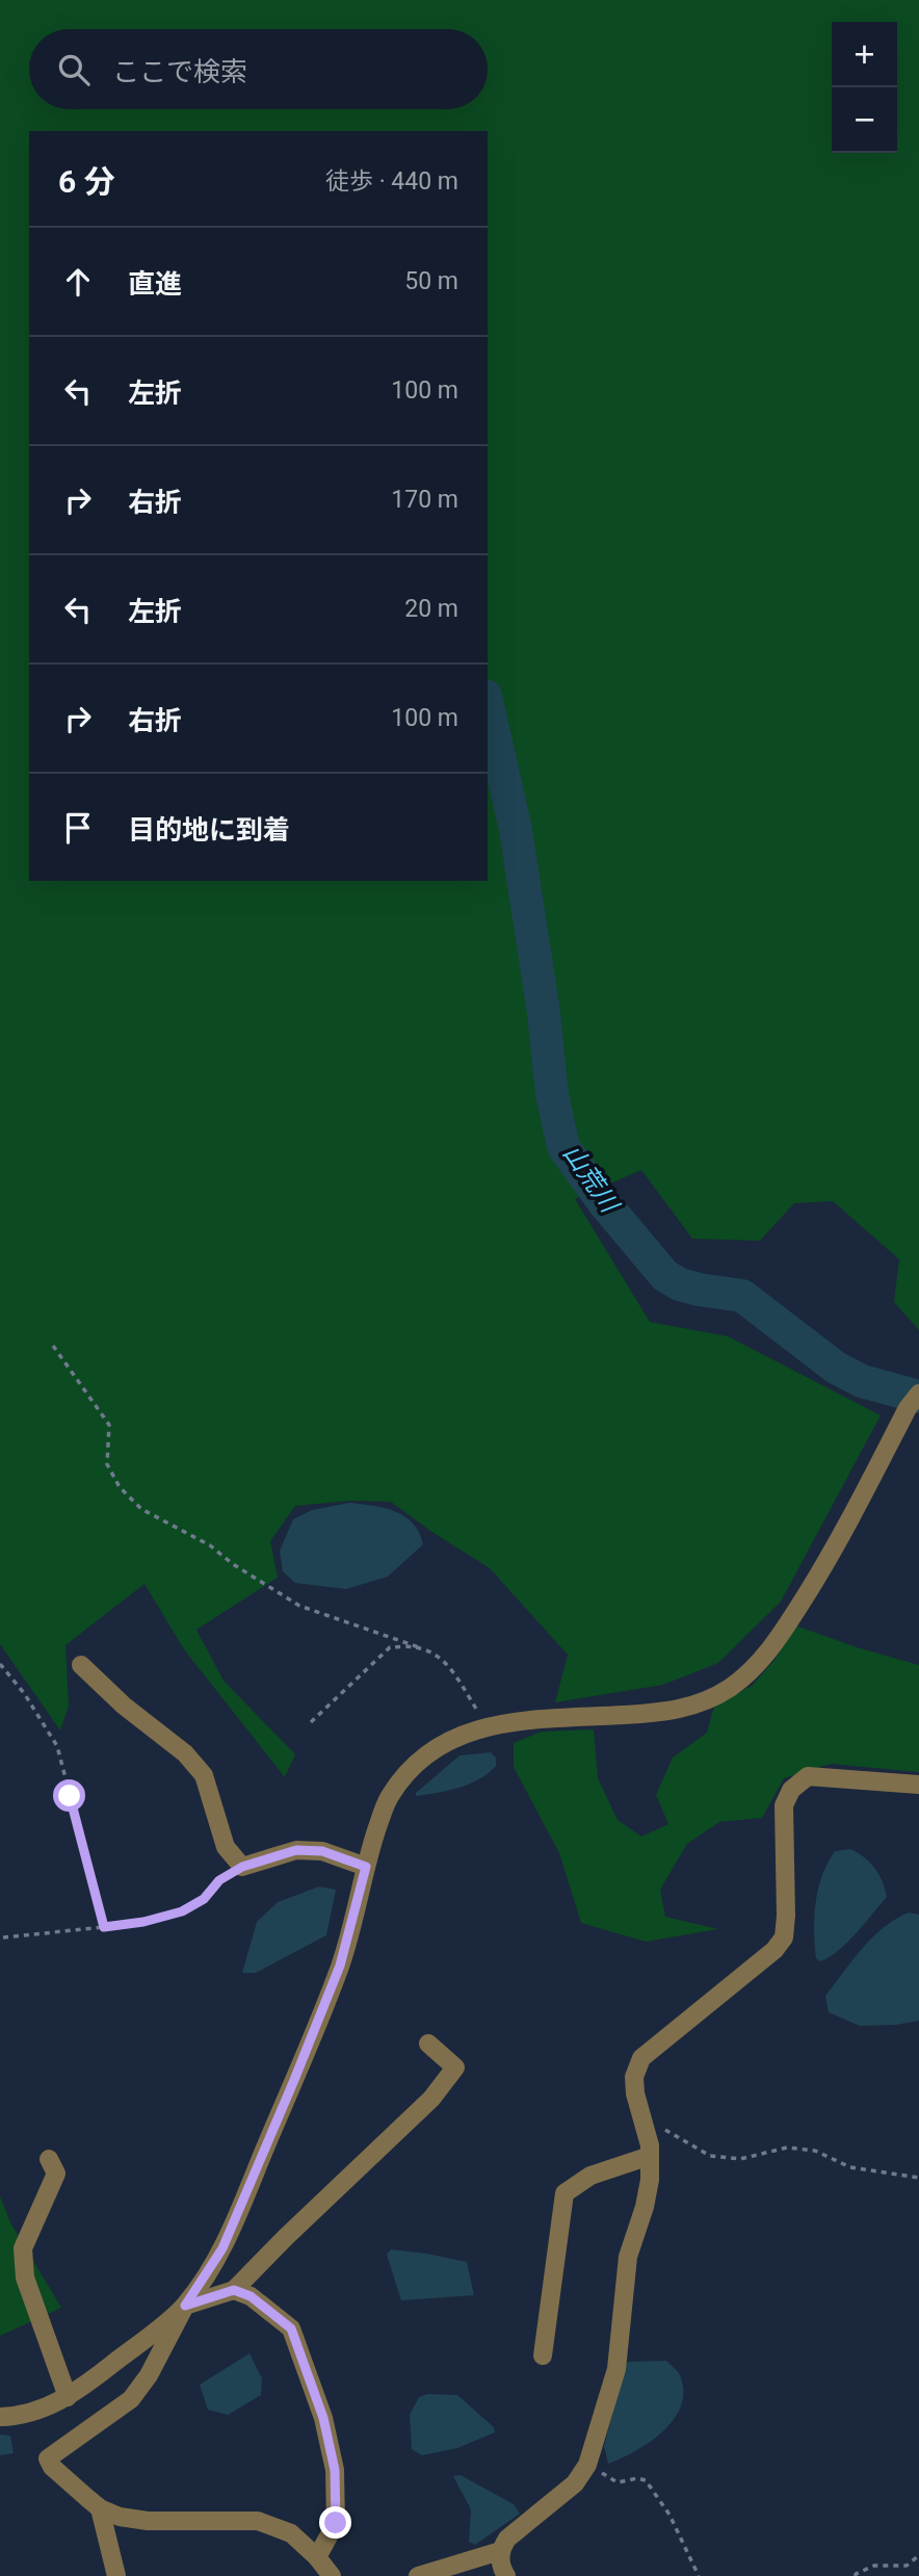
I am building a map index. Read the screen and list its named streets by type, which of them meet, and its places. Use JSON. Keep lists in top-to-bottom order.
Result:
{
  "water": ["山荒川"],
  "page": {
    "map_buttons": ["+", "−"],
    "search": "ここで検索",
    "heading": ["6 分", "徒歩 · 440 m"],
    "list": [
      ["直進", "50 m"],
      ["左折", "100 m"],
      ["右折", "170 m"],
      ["左折", "20 m"],
      ["右折", "100 m"],
      "目的地に到着"
    ]
  }
}
